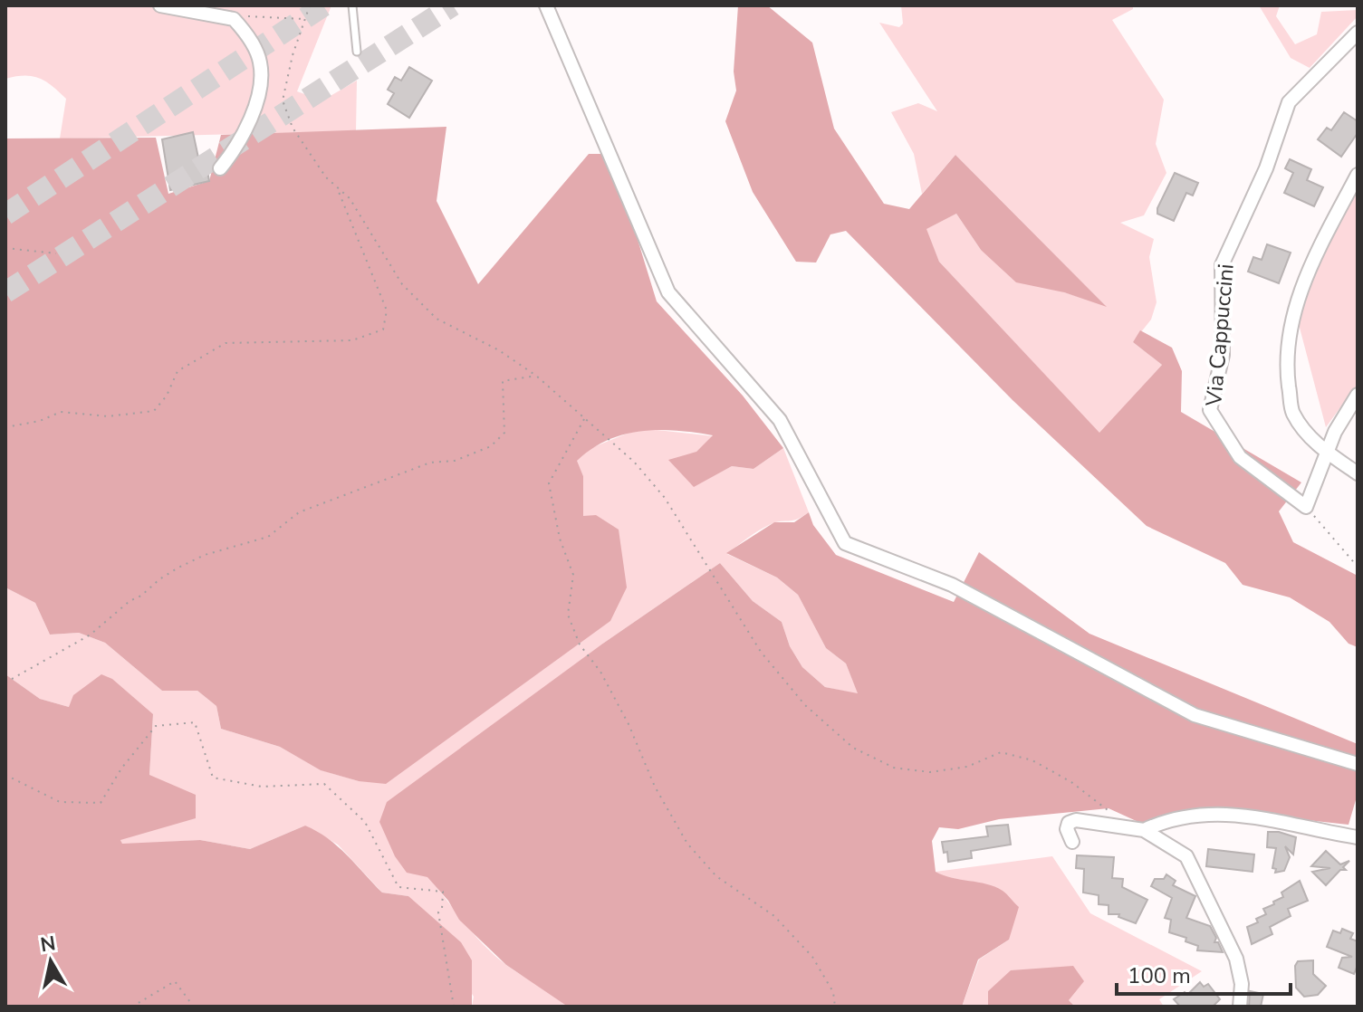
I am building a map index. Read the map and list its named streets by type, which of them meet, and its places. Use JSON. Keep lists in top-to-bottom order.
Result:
{
  "streets": {
    "street": ["Via Cappuccini"]
  },
  "scale_bar": "100 m",
  "north": "top"
}
